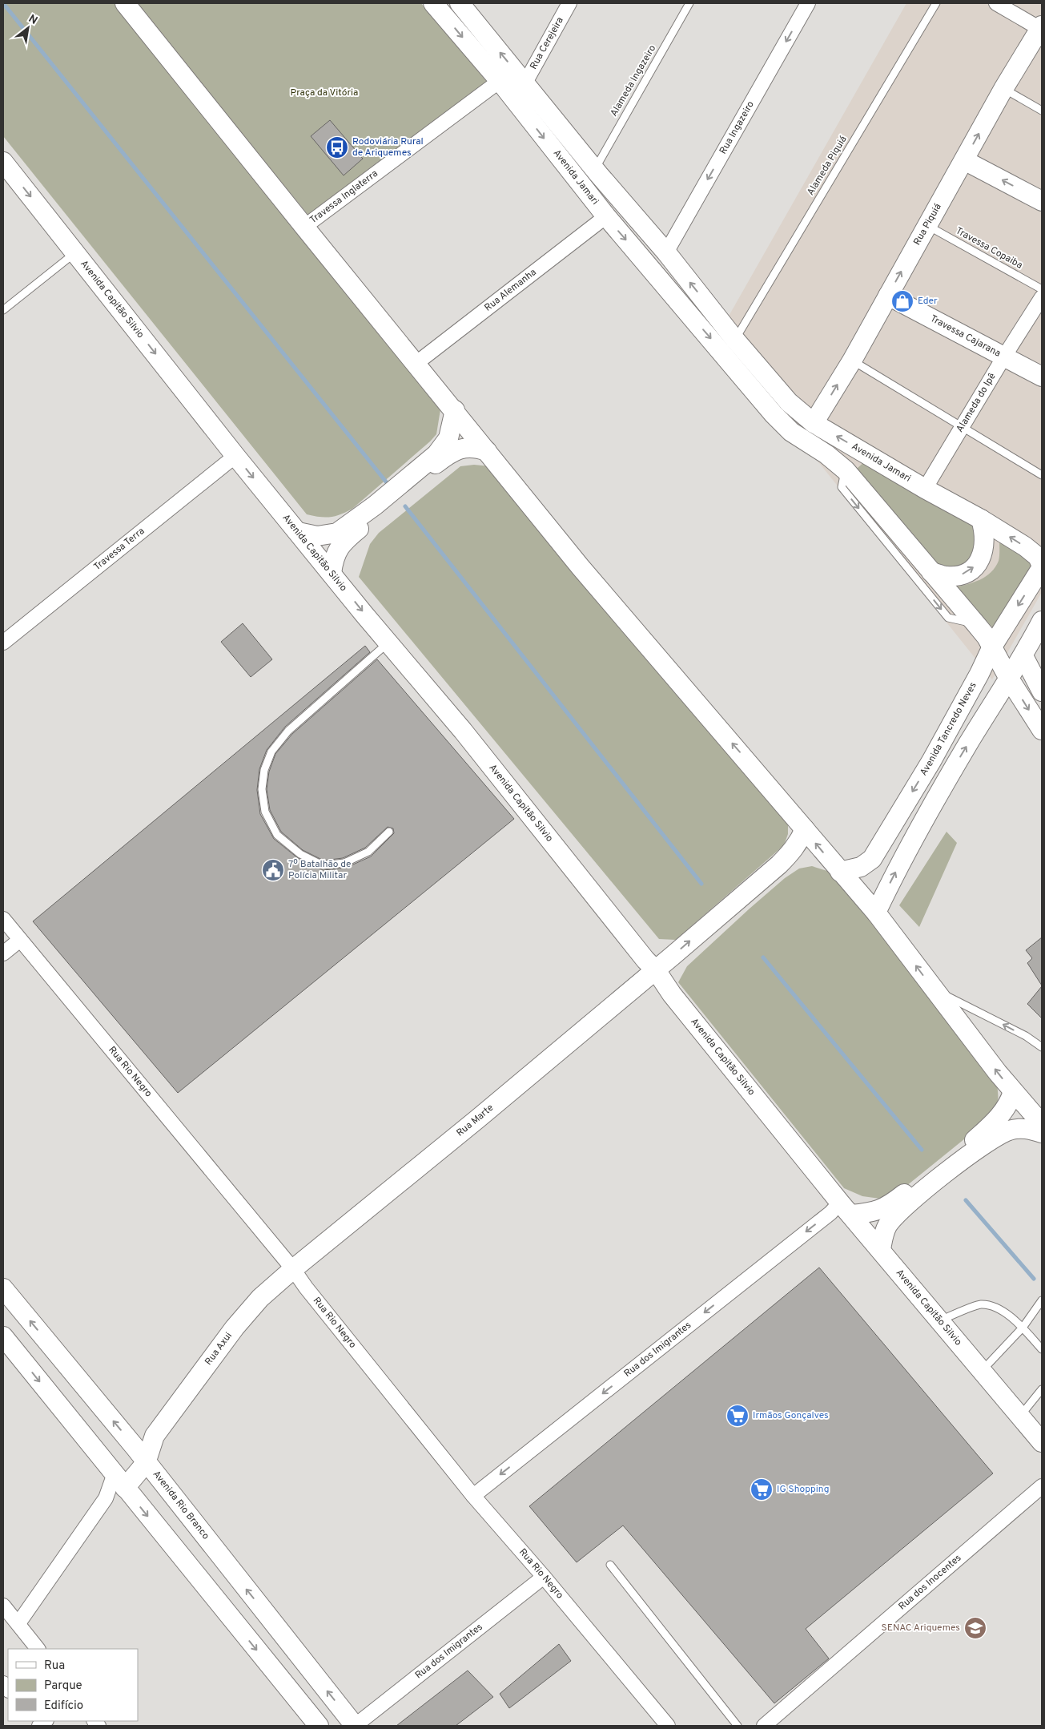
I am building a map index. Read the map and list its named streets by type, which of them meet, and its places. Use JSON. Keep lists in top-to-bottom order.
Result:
{
  "streets": {
    "main road": [
      "Avenida Jamari",
      "Rua Piquiá",
      "Avenida Capitão Silvio",
      "Travessa Cajarana",
      "Avenida Tancredo Neves",
      "Rua Marte",
      "Rua Axui",
      "Avenida Rio Branco"
    ],
    "street": [
      "Rua Cerejeira",
      "Rua Ingazeiro",
      "Travessa Inglaterra",
      "Rua Alemanha",
      "Alameda do Ipê",
      "Travessa Terra",
      "Rua Rio Negro",
      "Rua dos Imigrantes",
      "Rua dos Inocentes"
    ],
    "lane": ["Alameda Ingazeiro", "Alameda Piquiá", "Travessa Copaiba"]
  },
  "crossings": [
    ["Rua Cerejeira", "Avenida Jamari"],
    ["Alameda Ingazeiro", "Avenida Jamari"],
    ["Rua Ingazeiro", "Avenida Jamari"],
    ["Alameda Piquiá", "Avenida Jamari"],
    ["Avenida Jamari", "Travessa Inglaterra"],
    ["Avenida Jamari", "Rua Piquiá"],
    ["Avenida Jamari", "Rua Alemanha"],
    ["Avenida Jamari", "Alameda do Ipê"],
    ["Avenida Jamari", "Avenida Tancredo Neves"],
    ["Rua Piquiá", "Travessa Copaiba"],
    ["Rua Piquiá", "Travessa Cajarana"],
    ["Avenida Capitão Silvio", "Travessa Terra"],
    ["Avenida Capitão Silvio", "Rua Marte"],
    ["Avenida Capitão Silvio", "Rua dos Imigrantes"],
    ["Travessa Cajarana", "Alameda do Ipê"],
    ["Rua Rio Negro", "Rua Marte"],
    ["Rua Rio Negro", "Rua Axui"],
    ["Rua Rio Negro", "Rua dos Imigrantes"],
    ["Rua Marte", "Rua Axui"],
    ["Rua Axui", "Avenida Rio Branco"],
    ["Rua dos Imigrantes", "Avenida Rio Branco"]
  ],
  "one_way": ["Rua Ingazeiro", "Rua Piquiá", "Rua dos Imigrantes"],
  "parks": ["Praça da Vitória"],
  "places": {
    "bus stop": ["Rodoviária Rural de Ariquemes"],
    "shop": ["Eder"],
    "public building": ["7º Batalhão de Polícia Militar"],
    "supermarket": ["Irmãos Gonçalves", "IG Shopping"],
    "school or university": ["SENAC Ariquemes"]
  },
  "legend": ["Rua", "Parque", "Edifício"],
  "north": "top right"
}
